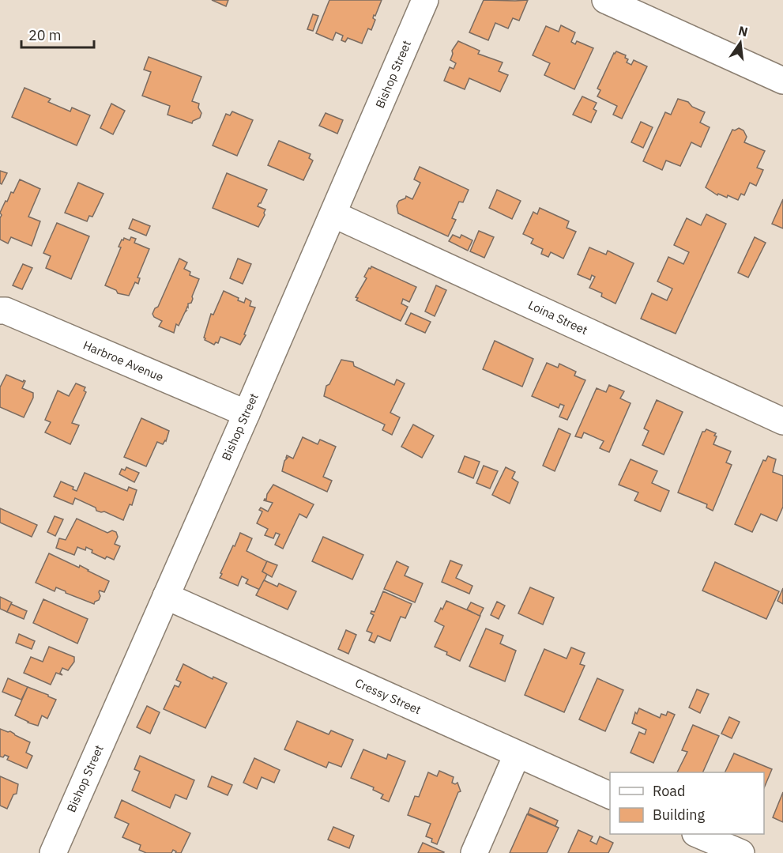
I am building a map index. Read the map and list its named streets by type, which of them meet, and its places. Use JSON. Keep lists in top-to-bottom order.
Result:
{
  "streets": {
    "street": [
      "Bishop Street",
      "Loina Street",
      "Harbroe Avenue",
      "Cressy Street"
    ]
  },
  "crossings": [
    ["Bishop Street", "Loina Street"],
    ["Bishop Street", "Harbroe Avenue"],
    ["Bishop Street", "Cressy Street"]
  ],
  "legend": ["Road", "Building"],
  "scale_bar": "20 m",
  "north": "top"
}
